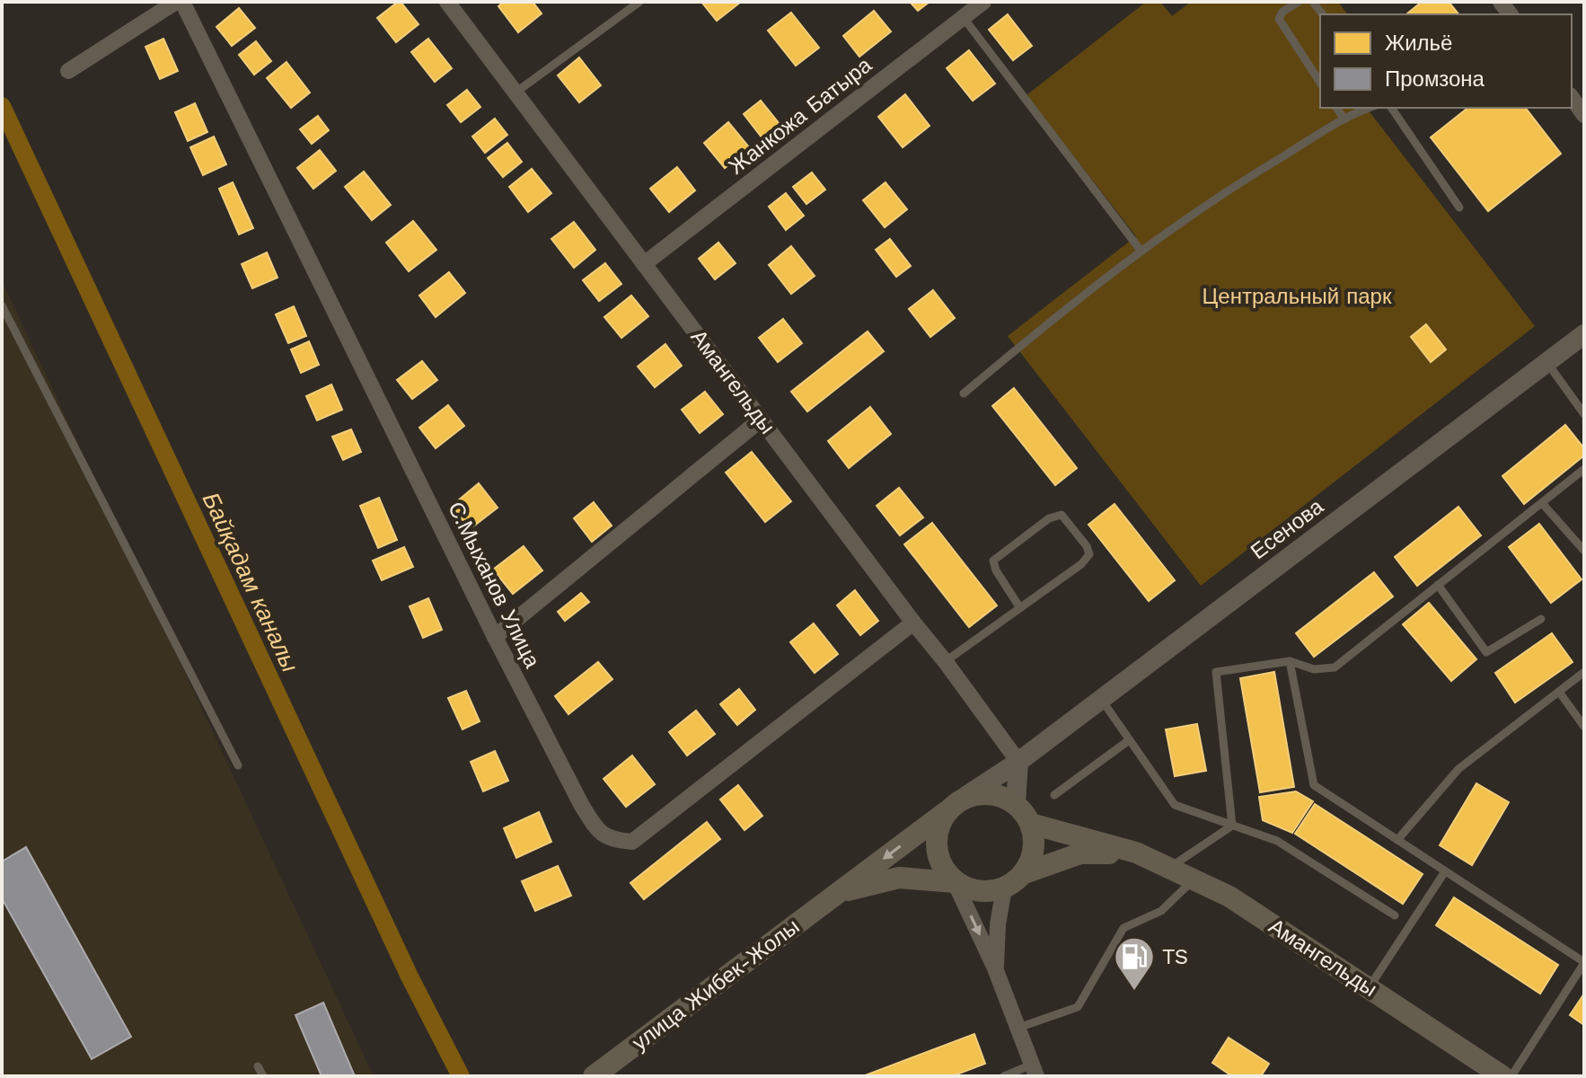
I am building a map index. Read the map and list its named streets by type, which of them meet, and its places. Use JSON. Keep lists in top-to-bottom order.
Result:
{
  "streets": {
    "main road": ["Амангельды", "улица Жибек-Жолы"],
    "street": ["Жанкожа Батыра", "Есенова", "С.Мыханов Улица"]
  },
  "crossings": [
    ["Жанкожа Батыра", "Амангельды"],
    ["Амангельды", "Есенова"],
    ["Амангельды", "С.Мыханов Улица"],
    ["Амангельды", "улица Жибек-Жолы"],
    ["Есенова", "улица Жибек-Жолы"]
  ],
  "water": ["Байқадам каналы"],
  "parks": ["Центральный парк"],
  "places": {
    "fuel station": ["TS"]
  },
  "legend": ["Жильё", "Промзона"]
}
